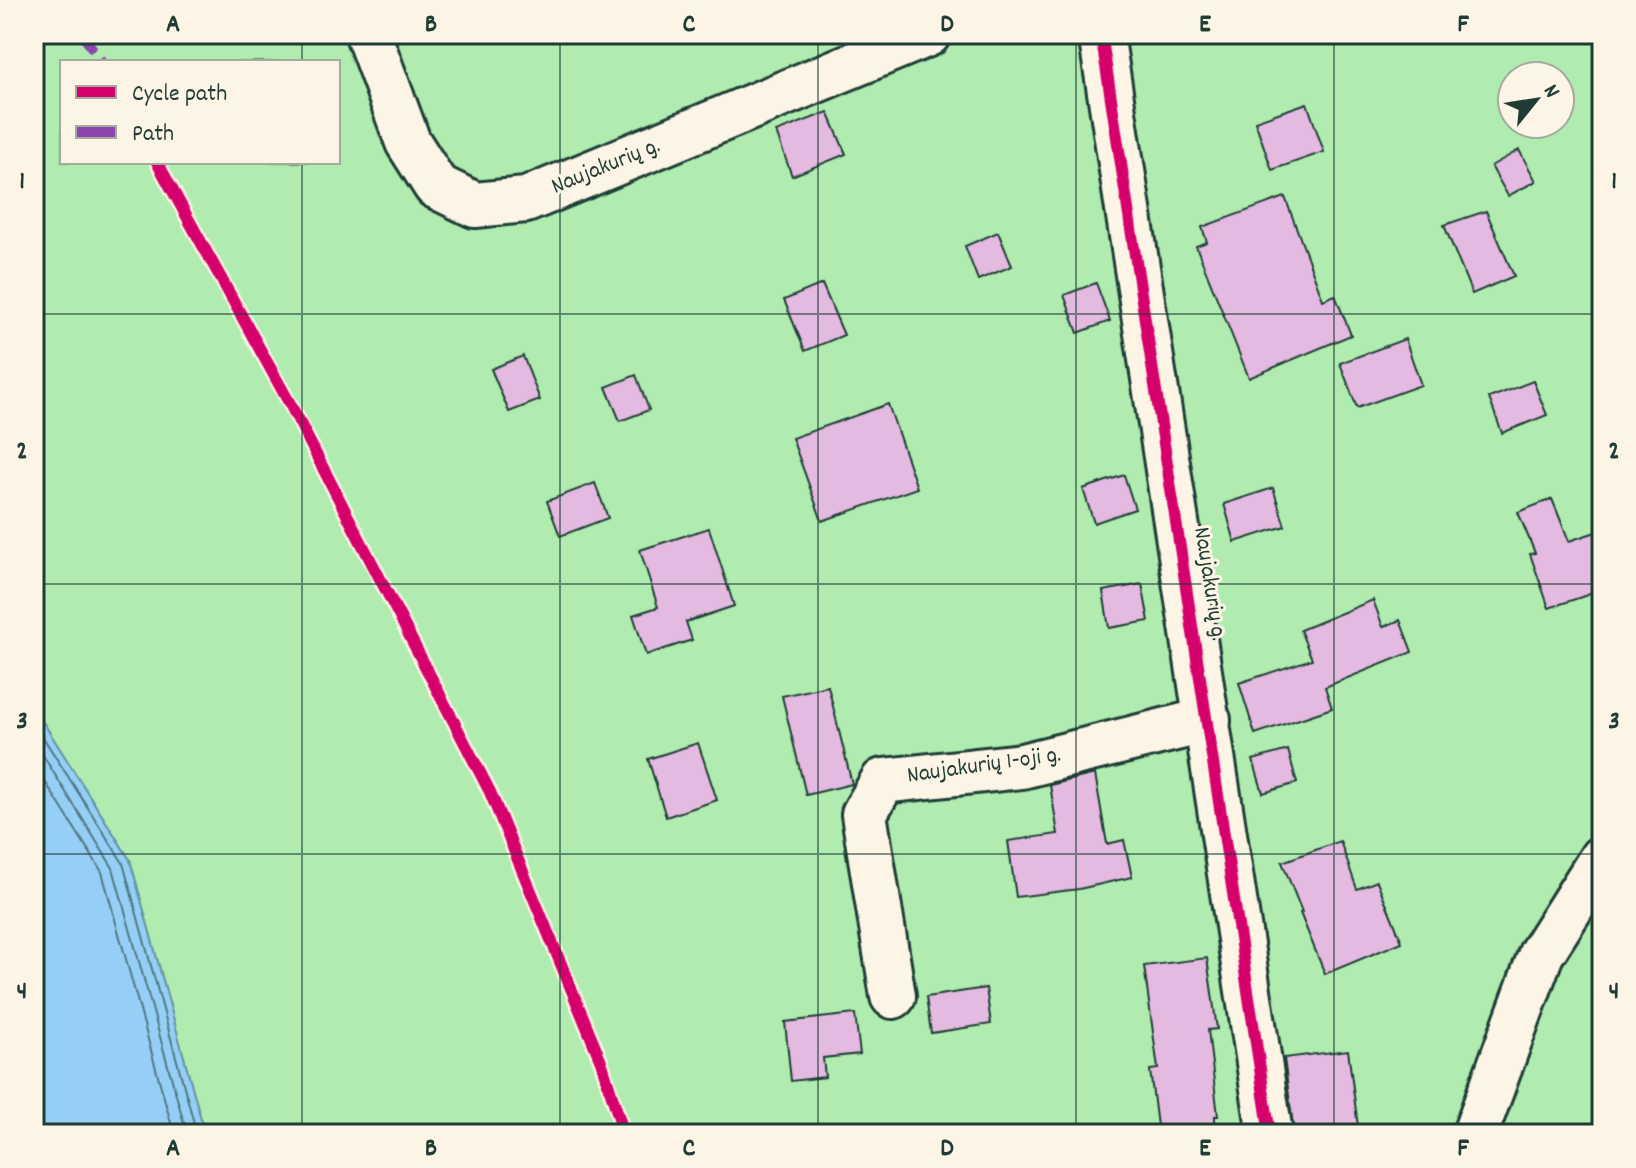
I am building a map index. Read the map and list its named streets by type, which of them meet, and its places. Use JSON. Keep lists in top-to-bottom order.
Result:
{
  "streets": {
    "street": ["Naujakurių g.", "Naujakurių 1-oji g."]
  },
  "crossings": [
    ["Naujakurių g.", "Naujakurių 1-oji g."]
  ],
  "legend": ["Cycle path", "Path"],
  "north": "top right",
  "grid": {
    "columns": [
      "A",
      "B",
      "C",
      "D",
      "E",
      "F"
    ],
    "rows": [
      "1",
      "2",
      "3",
      "4"
    ]
  }
}
